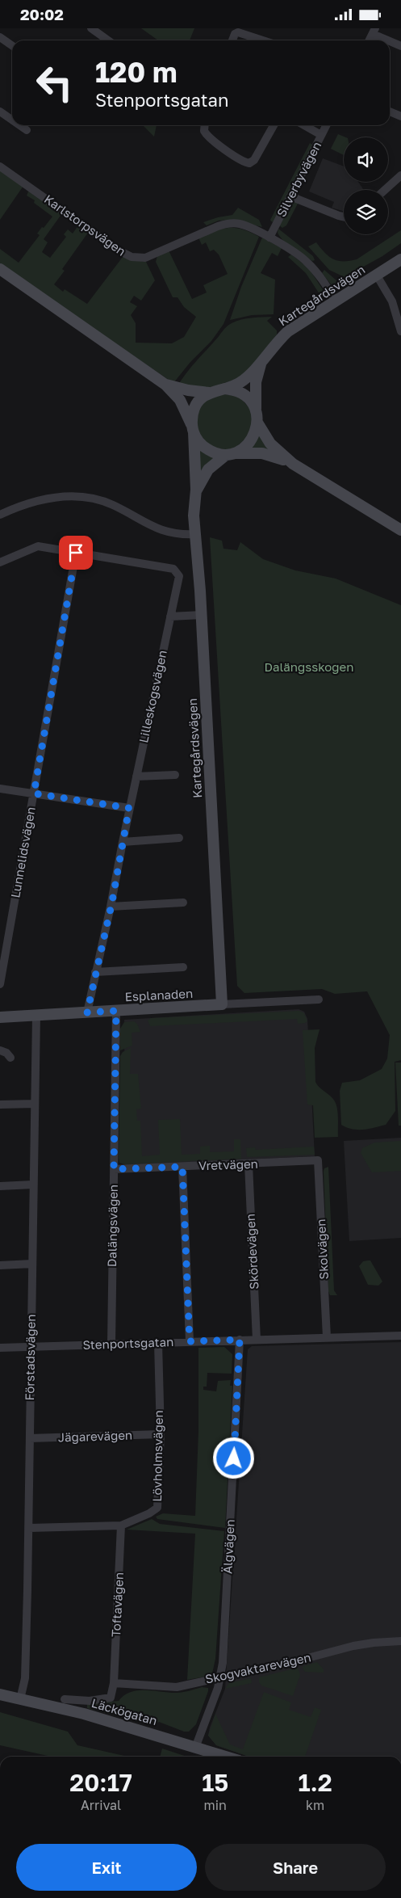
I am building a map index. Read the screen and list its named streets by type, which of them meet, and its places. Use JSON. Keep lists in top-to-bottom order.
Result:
{
  "streets": {
    "street": [
      "Silverbyvägen",
      "Karlstorpsvägen",
      "Kartegårdsvägen",
      "Lilleskogsvägen",
      "Lunnelidsvägen",
      "Esplanaden",
      "Vretvägen",
      "Dalängsvägen",
      "Skolvägen",
      "Skördevägen",
      "Stenportsgatan",
      "Förstadsvägen",
      "Jägarevägen",
      "Lövholmsvägen",
      "Älgvägen",
      "Toftavägen",
      "Skogvaktarevägen",
      "Läckögatan"
    ]
  },
  "crossings": [
    ["Silverbyvägen", "Karlstorpsvägen"],
    ["Karlstorpsvägen", "Kartegårdsvägen"],
    ["Kartegårdsvägen", "Esplanaden"],
    ["Lilleskogsvägen", "Lunnelidsvägen"],
    ["Lilleskogsvägen", "Esplanaden"],
    ["Esplanaden", "Dalängsvägen"],
    ["Esplanaden", "Förstadsvägen"],
    ["Vretvägen", "Dalängsvägen"],
    ["Vretvägen", "Skolvägen"],
    ["Vretvägen", "Skördevägen"],
    ["Dalängsvägen", "Stenportsgatan"],
    ["Skolvägen", "Stenportsgatan"],
    ["Skördevägen", "Stenportsgatan"],
    ["Stenportsgatan", "Förstadsvägen"],
    ["Stenportsgatan", "Lövholmsvägen"],
    ["Stenportsgatan", "Älgvägen"],
    ["Förstadsvägen", "Jägarevägen"],
    ["Förstadsvägen", "Lövholmsvägen"],
    ["Förstadsvägen", "Läckögatan"],
    ["Jägarevägen", "Lövholmsvägen"],
    ["Lövholmsvägen", "Toftavägen"],
    ["Älgvägen", "Skogvaktarevägen"],
    ["Älgvägen", "Läckögatan"],
    ["Toftavägen", "Skogvaktarevägen"],
    ["Toftavägen", "Läckögatan"],
    ["Skogvaktarevägen", "Läckögatan"]
  ],
  "parks": ["Dalängsskogen"],
  "page": {
    "status": "20:02",
    "turn": ["120 m", "Stenportsgatan"],
    "eta": [
      "20:17",
      "Arrival",
      "15",
      "min",
      "1.2",
      "km"
    ],
    "buttons": ["Exit", "Share"]
  }
}
